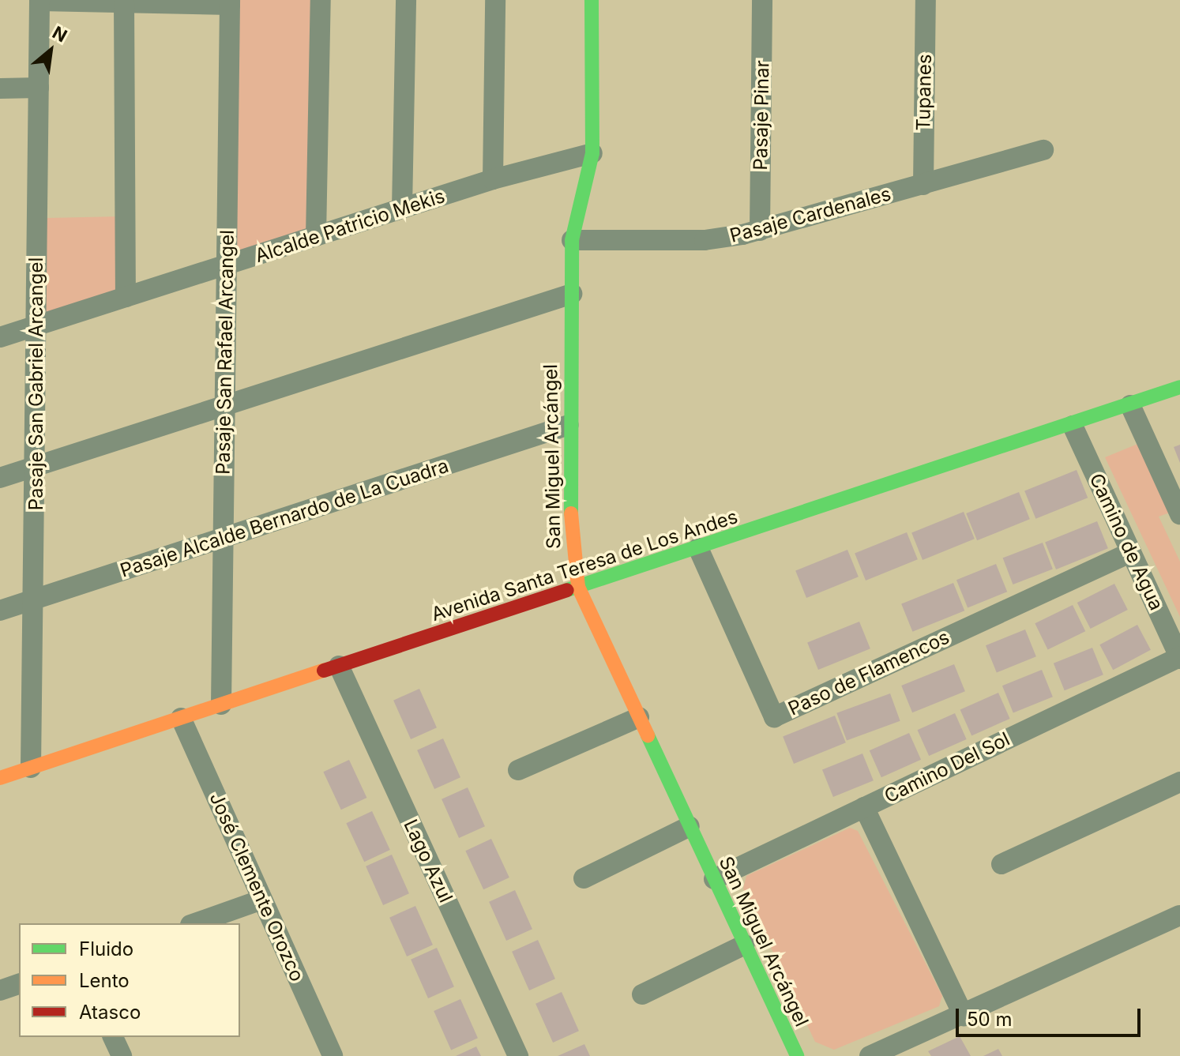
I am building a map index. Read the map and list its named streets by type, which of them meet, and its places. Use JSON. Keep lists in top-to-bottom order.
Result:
{
  "streets": {
    "street": [
      "Tupanes",
      "Pasaje Pinar",
      "Pasaje Cardenales",
      "Alcalde Patricio Mekis",
      "Pasaje San Rafael Arcangel",
      "Pasaje San Gabriel Arcangel",
      "San Miguel Arcángel",
      "Pasaje Alcalde Bernardo de La Cuadra",
      "Camino de Agua",
      "Avenida Santa Teresa de Los Andes",
      "Paso de Flamencos",
      "Camino Del Sol",
      "Lago Azul",
      "José Clemente Orozco"
    ]
  },
  "crossings": [
    ["Tupanes", "Pasaje Cardenales"],
    ["Pasaje Pinar", "Pasaje Cardenales"],
    ["Pasaje Cardenales", "San Miguel Arcángel"],
    ["Alcalde Patricio Mekis", "Pasaje San Rafael Arcangel"],
    ["Alcalde Patricio Mekis", "Pasaje San Gabriel Arcangel"],
    ["Alcalde Patricio Mekis", "San Miguel Arcángel"],
    ["Pasaje San Rafael Arcangel", "Pasaje Alcalde Bernardo de La Cuadra"],
    ["Pasaje San Rafael Arcangel", "Avenida Santa Teresa de Los Andes"],
    ["Pasaje San Gabriel Arcangel", "Pasaje Alcalde Bernardo de La Cuadra"],
    ["Pasaje San Gabriel Arcangel", "Avenida Santa Teresa de Los Andes"],
    ["San Miguel Arcángel", "Pasaje Alcalde Bernardo de La Cuadra"],
    ["San Miguel Arcángel", "Avenida Santa Teresa de Los Andes"],
    ["San Miguel Arcángel", "Camino Del Sol"],
    ["Camino de Agua", "Avenida Santa Teresa de Los Andes"],
    ["Camino de Agua", "Paso de Flamencos"],
    ["Camino de Agua", "Camino Del Sol"],
    ["Avenida Santa Teresa de Los Andes", "Paso de Flamencos"],
    ["Avenida Santa Teresa de Los Andes", "Lago Azul"],
    ["Avenida Santa Teresa de Los Andes", "José Clemente Orozco"]
  ],
  "legend": ["Fluido", "Lento", "Atasco"],
  "scale_bar": "50 m",
  "north": "top right"
}
